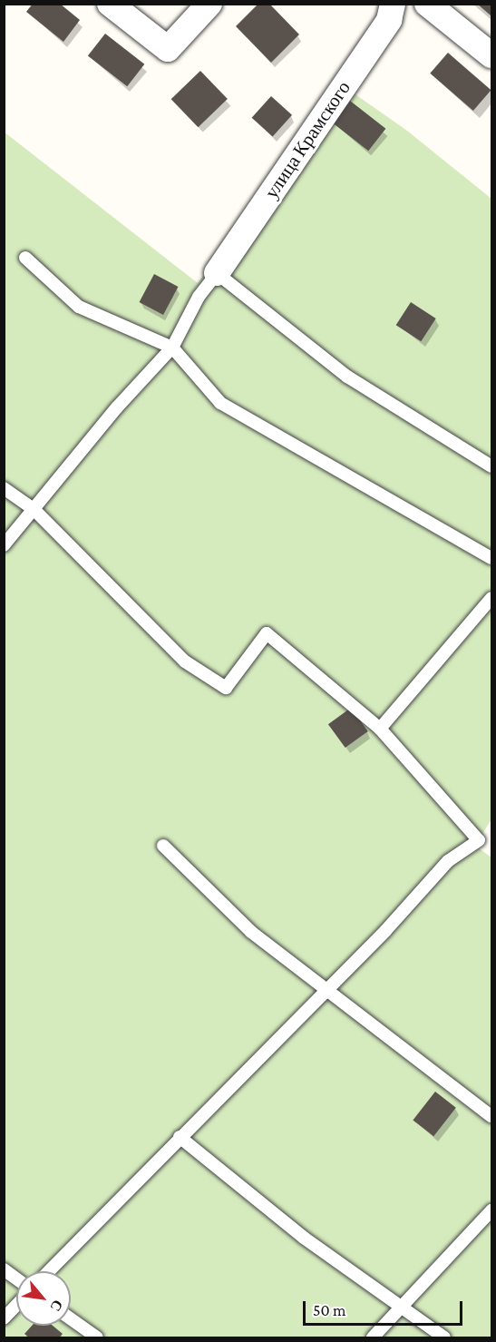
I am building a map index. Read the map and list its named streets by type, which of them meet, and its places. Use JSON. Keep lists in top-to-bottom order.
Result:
{
  "streets": {
    "street": ["улица Крамского"]
  },
  "scale_bar": "50 m",
  "north": "bottom right"
}
